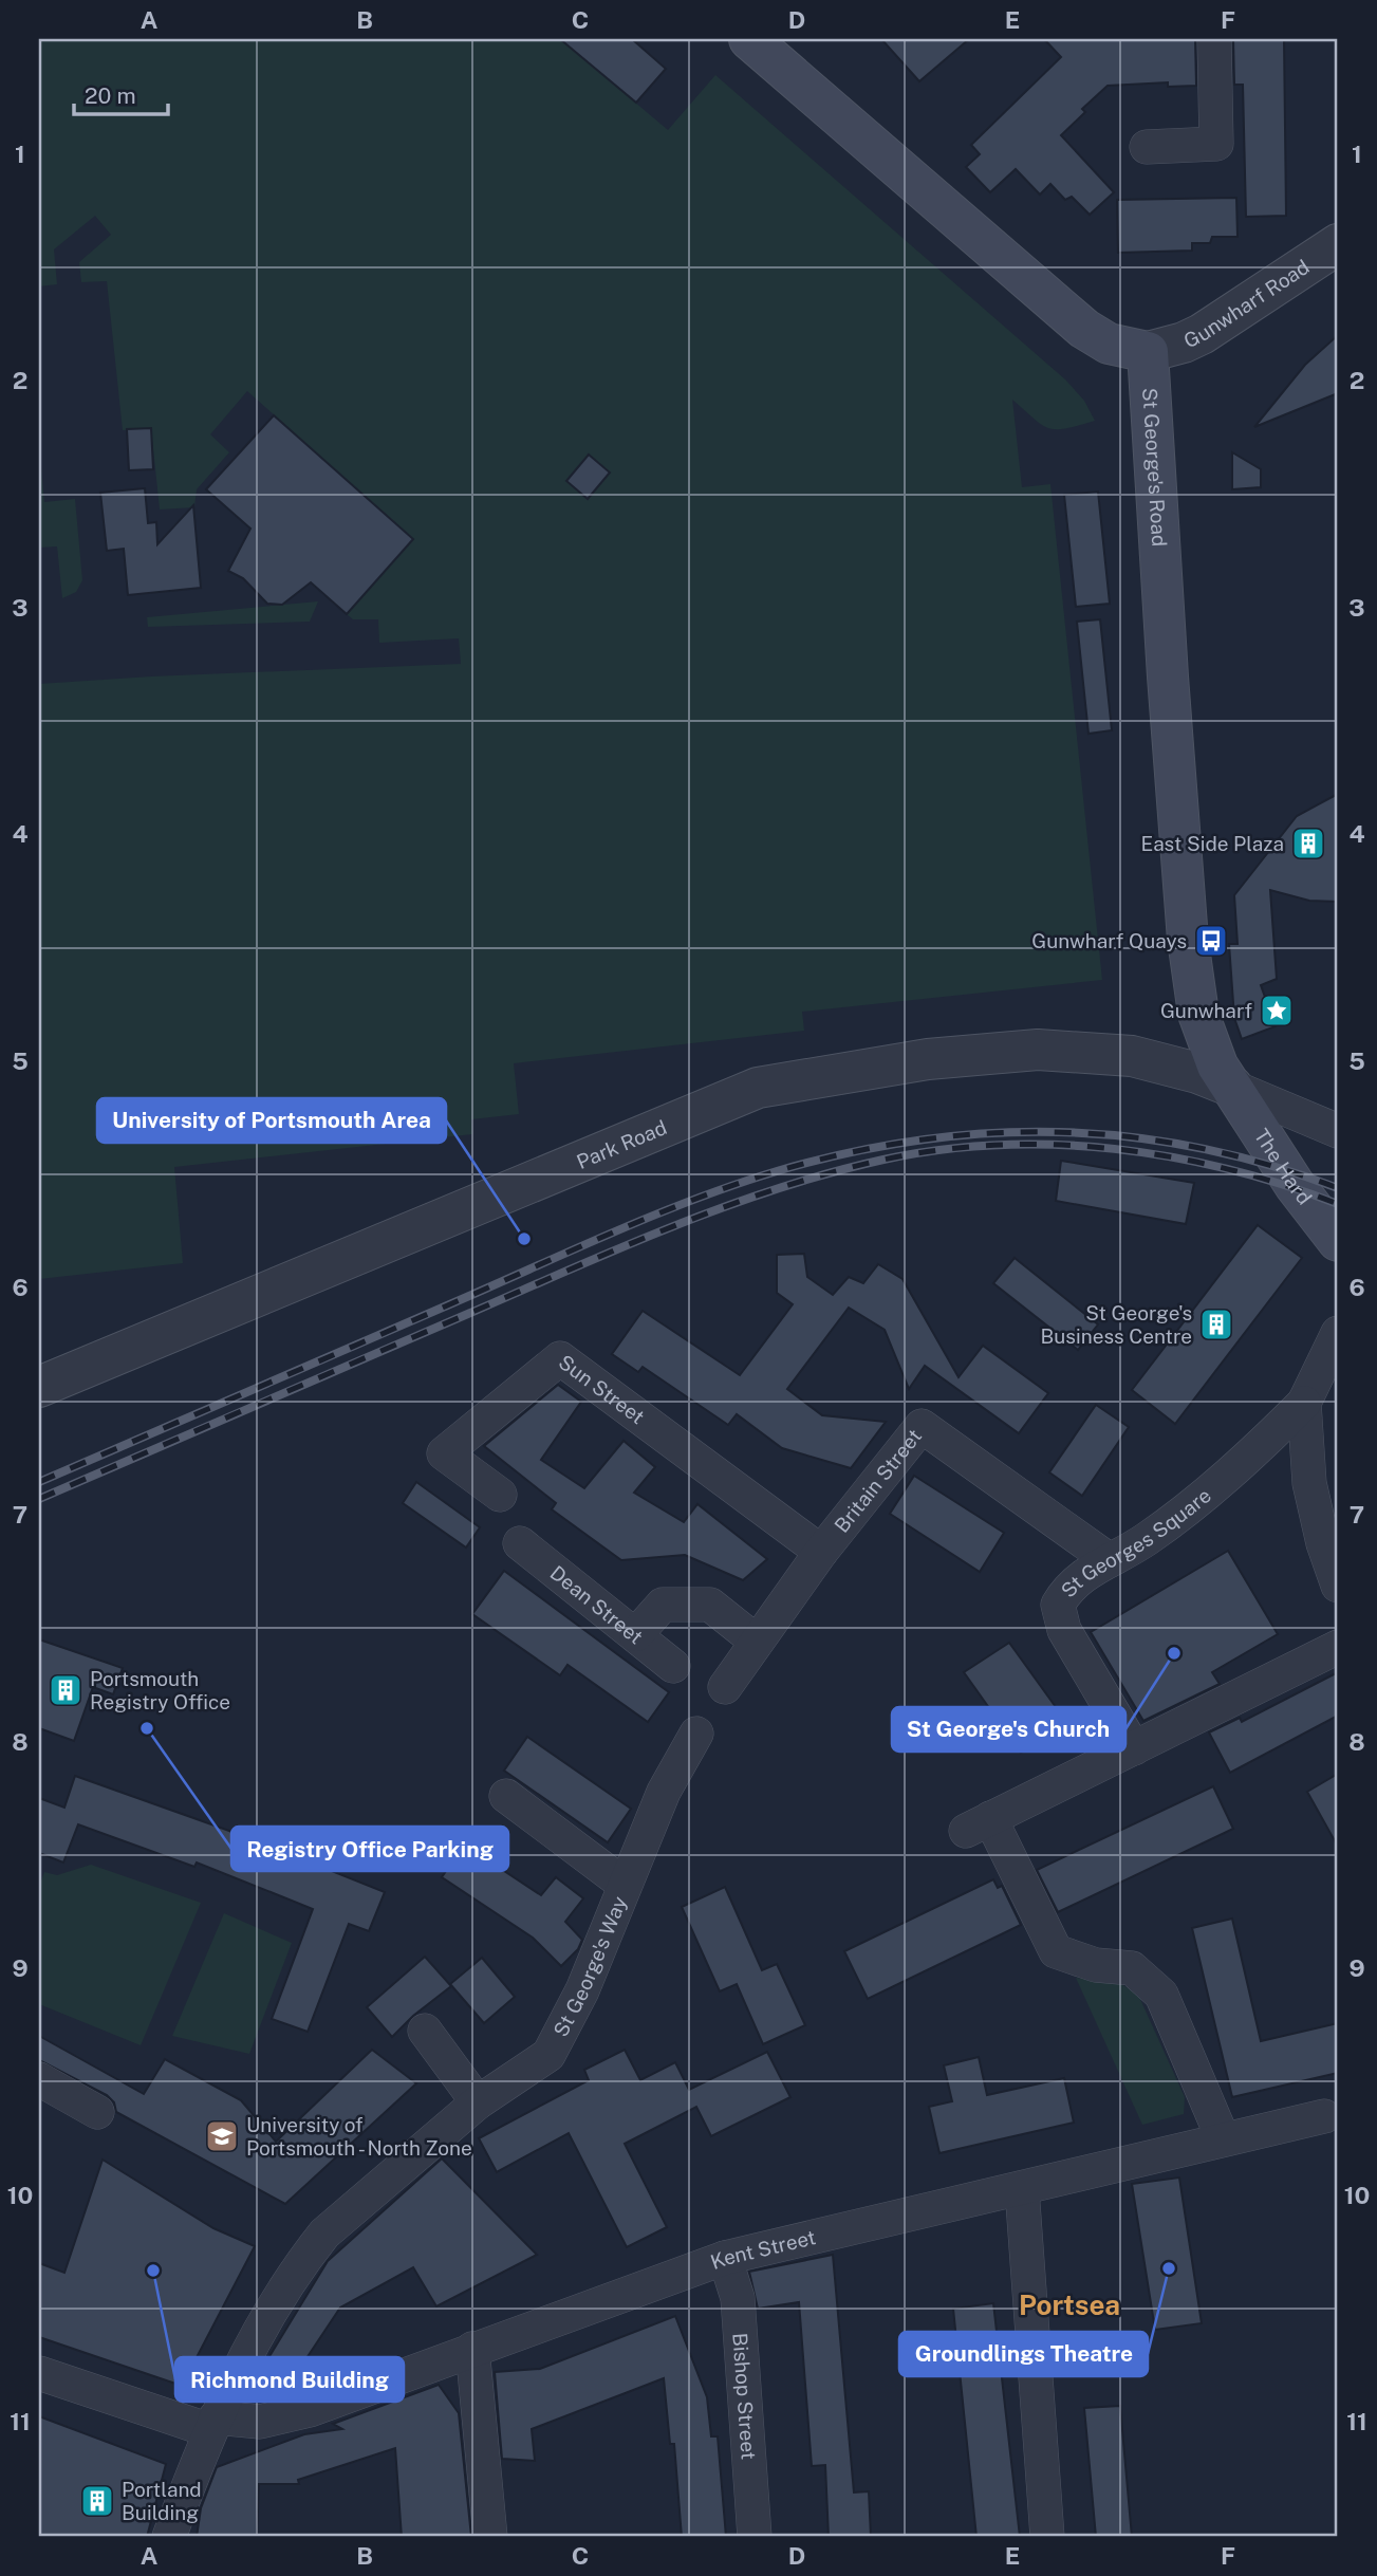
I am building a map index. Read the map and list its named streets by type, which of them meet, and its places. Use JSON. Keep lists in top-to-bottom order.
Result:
{
  "streets": {
    "main road": ["St George's Road", "The Hard"],
    "street": [
      "Gunwharf Road",
      "Park Road",
      "Sun Street",
      "Britain Street",
      "St Georges Square",
      "Dean Street",
      "St George's Way",
      "Kent Street",
      "Bishop Street"
    ]
  },
  "crossings": [
    ["Gunwharf Road", "St George's Road"],
    ["St George's Road", "Park Road"],
    ["St George's Road", "The Hard"],
    ["Park Road", "The Hard"],
    ["Sun Street", "Britain Street"],
    ["Britain Street", "St Georges Square"],
    ["St George's Way", "Kent Street"],
    ["Kent Street", "Bishop Street"]
  ],
  "districts": ["Portsea"],
  "places": {
    "building": [
      "East Side Plaza",
      "St George's Business Centre",
      "Portsmouth Registry Office",
      "Portland Building"
    ],
    "bus stop": ["Gunwharf Quays"],
    "place": ["Gunwharf"],
    "other": [
      "University of Portsmouth Area",
      "St George's Church",
      "Registry Office Parking",
      "Groundlings Theatre",
      "Richmond Building"
    ],
    "school or university": ["University of Portsmouth - North Zone"]
  },
  "scale_bar": "20 m",
  "grid": {
    "columns": [
      "A",
      "B",
      "C",
      "D",
      "E",
      "F"
    ],
    "rows": [
      "1",
      "2",
      "3",
      "4",
      "5",
      "6",
      "7",
      "8",
      "9",
      "10",
      "11"
    ]
  }
}
